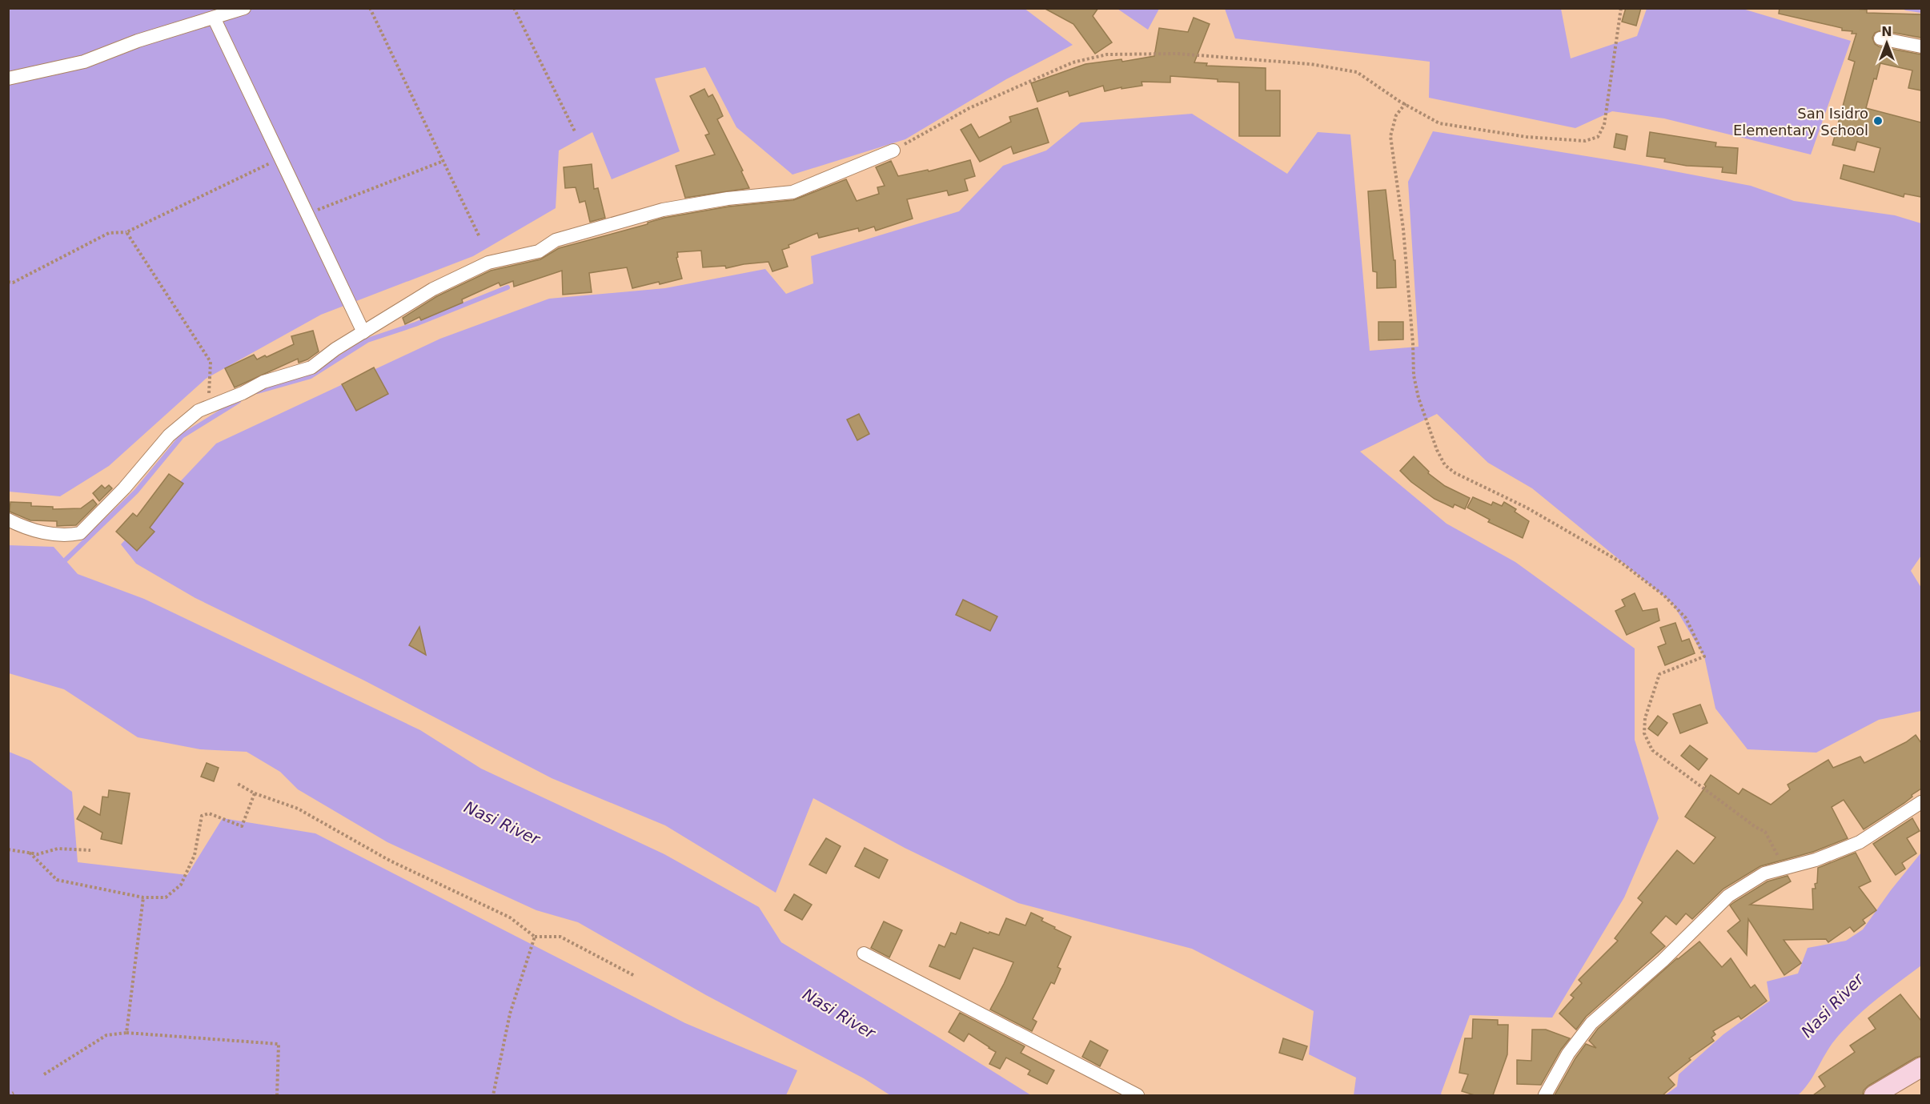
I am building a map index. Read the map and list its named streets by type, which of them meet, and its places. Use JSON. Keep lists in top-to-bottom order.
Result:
{
  "water": ["Nasi River"],
  "places": ["San Isidro Elementary School"],
  "north": "top"
}
